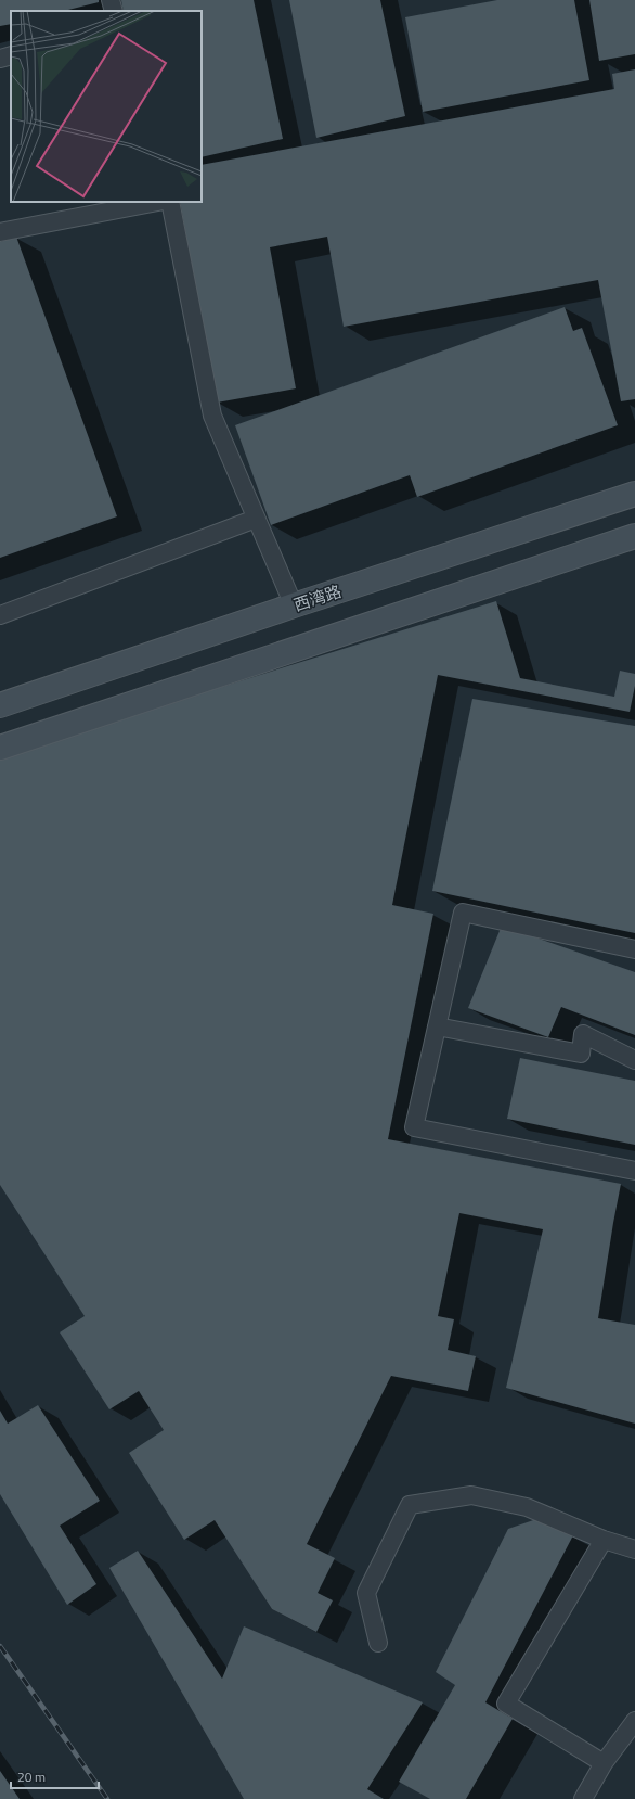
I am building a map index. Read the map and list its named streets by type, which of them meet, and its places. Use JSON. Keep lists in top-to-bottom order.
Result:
{
  "streets": {
    "main road": ["西湾路"]
  },
  "scale_bar": "20 m"
}
